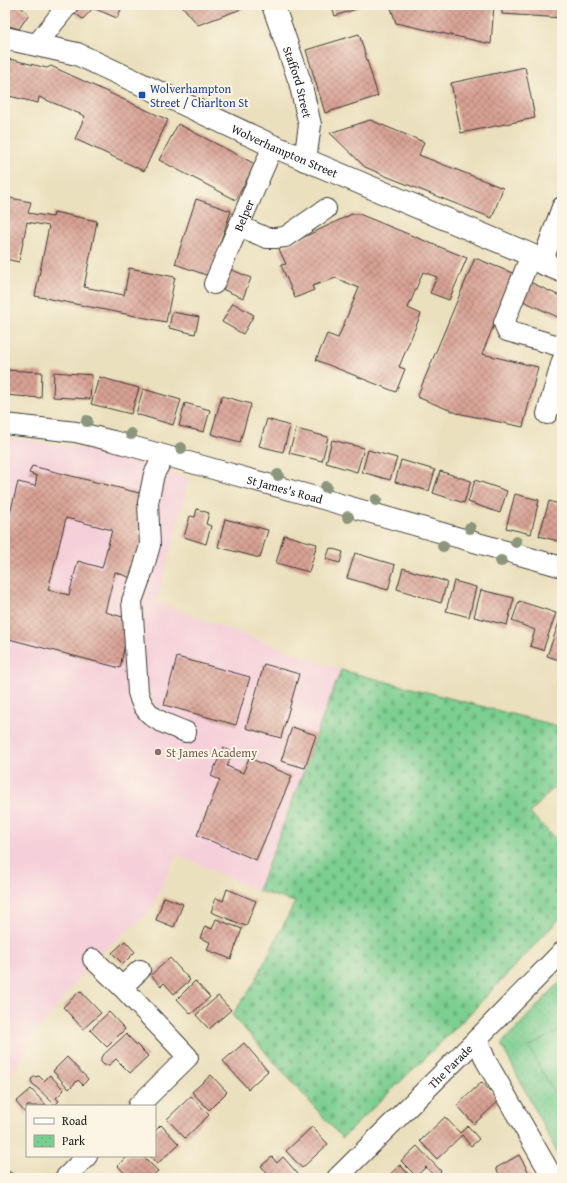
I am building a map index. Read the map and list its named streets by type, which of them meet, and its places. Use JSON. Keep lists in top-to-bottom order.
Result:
{
  "streets": {
    "main road": ["Stafford Street", "Wolverhampton Street"],
    "street": ["Belper", "St James's Road", "The Parade"]
  },
  "crossings": [
    ["Stafford Street", "Wolverhampton Street"],
    ["Wolverhampton Street", "Belper"]
  ],
  "places": {
    "transit": ["Wolverhampton Street / Charlton St"],
    "other": ["St James Academy"]
  },
  "legend": ["Road", "Park"]
}
